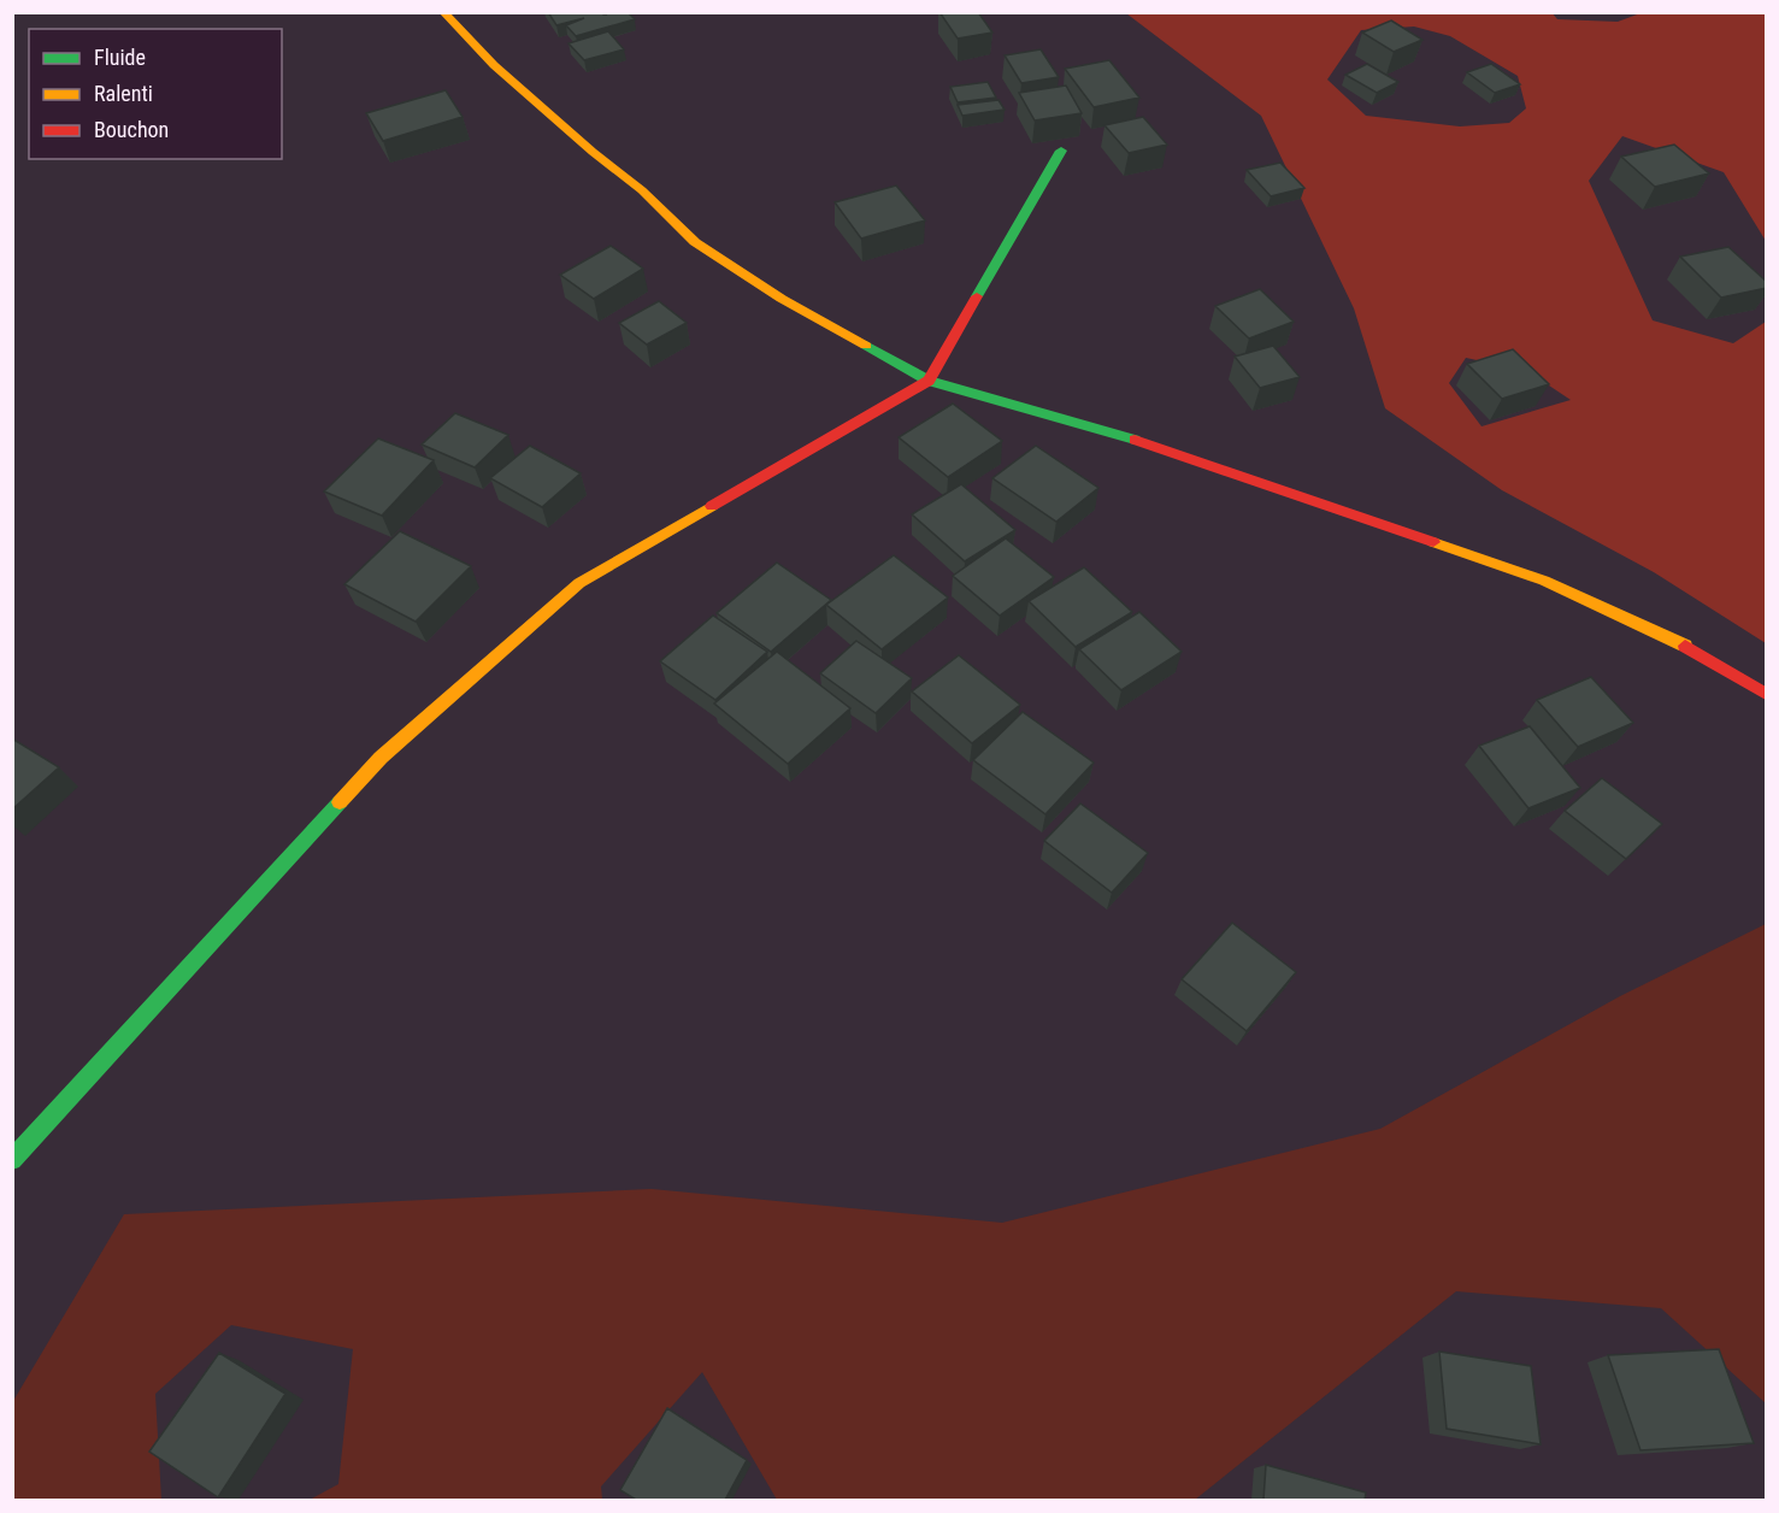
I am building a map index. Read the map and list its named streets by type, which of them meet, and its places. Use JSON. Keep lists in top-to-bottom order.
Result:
{
  "legend": ["Fluide", "Ralenti", "Bouchon"]
}
